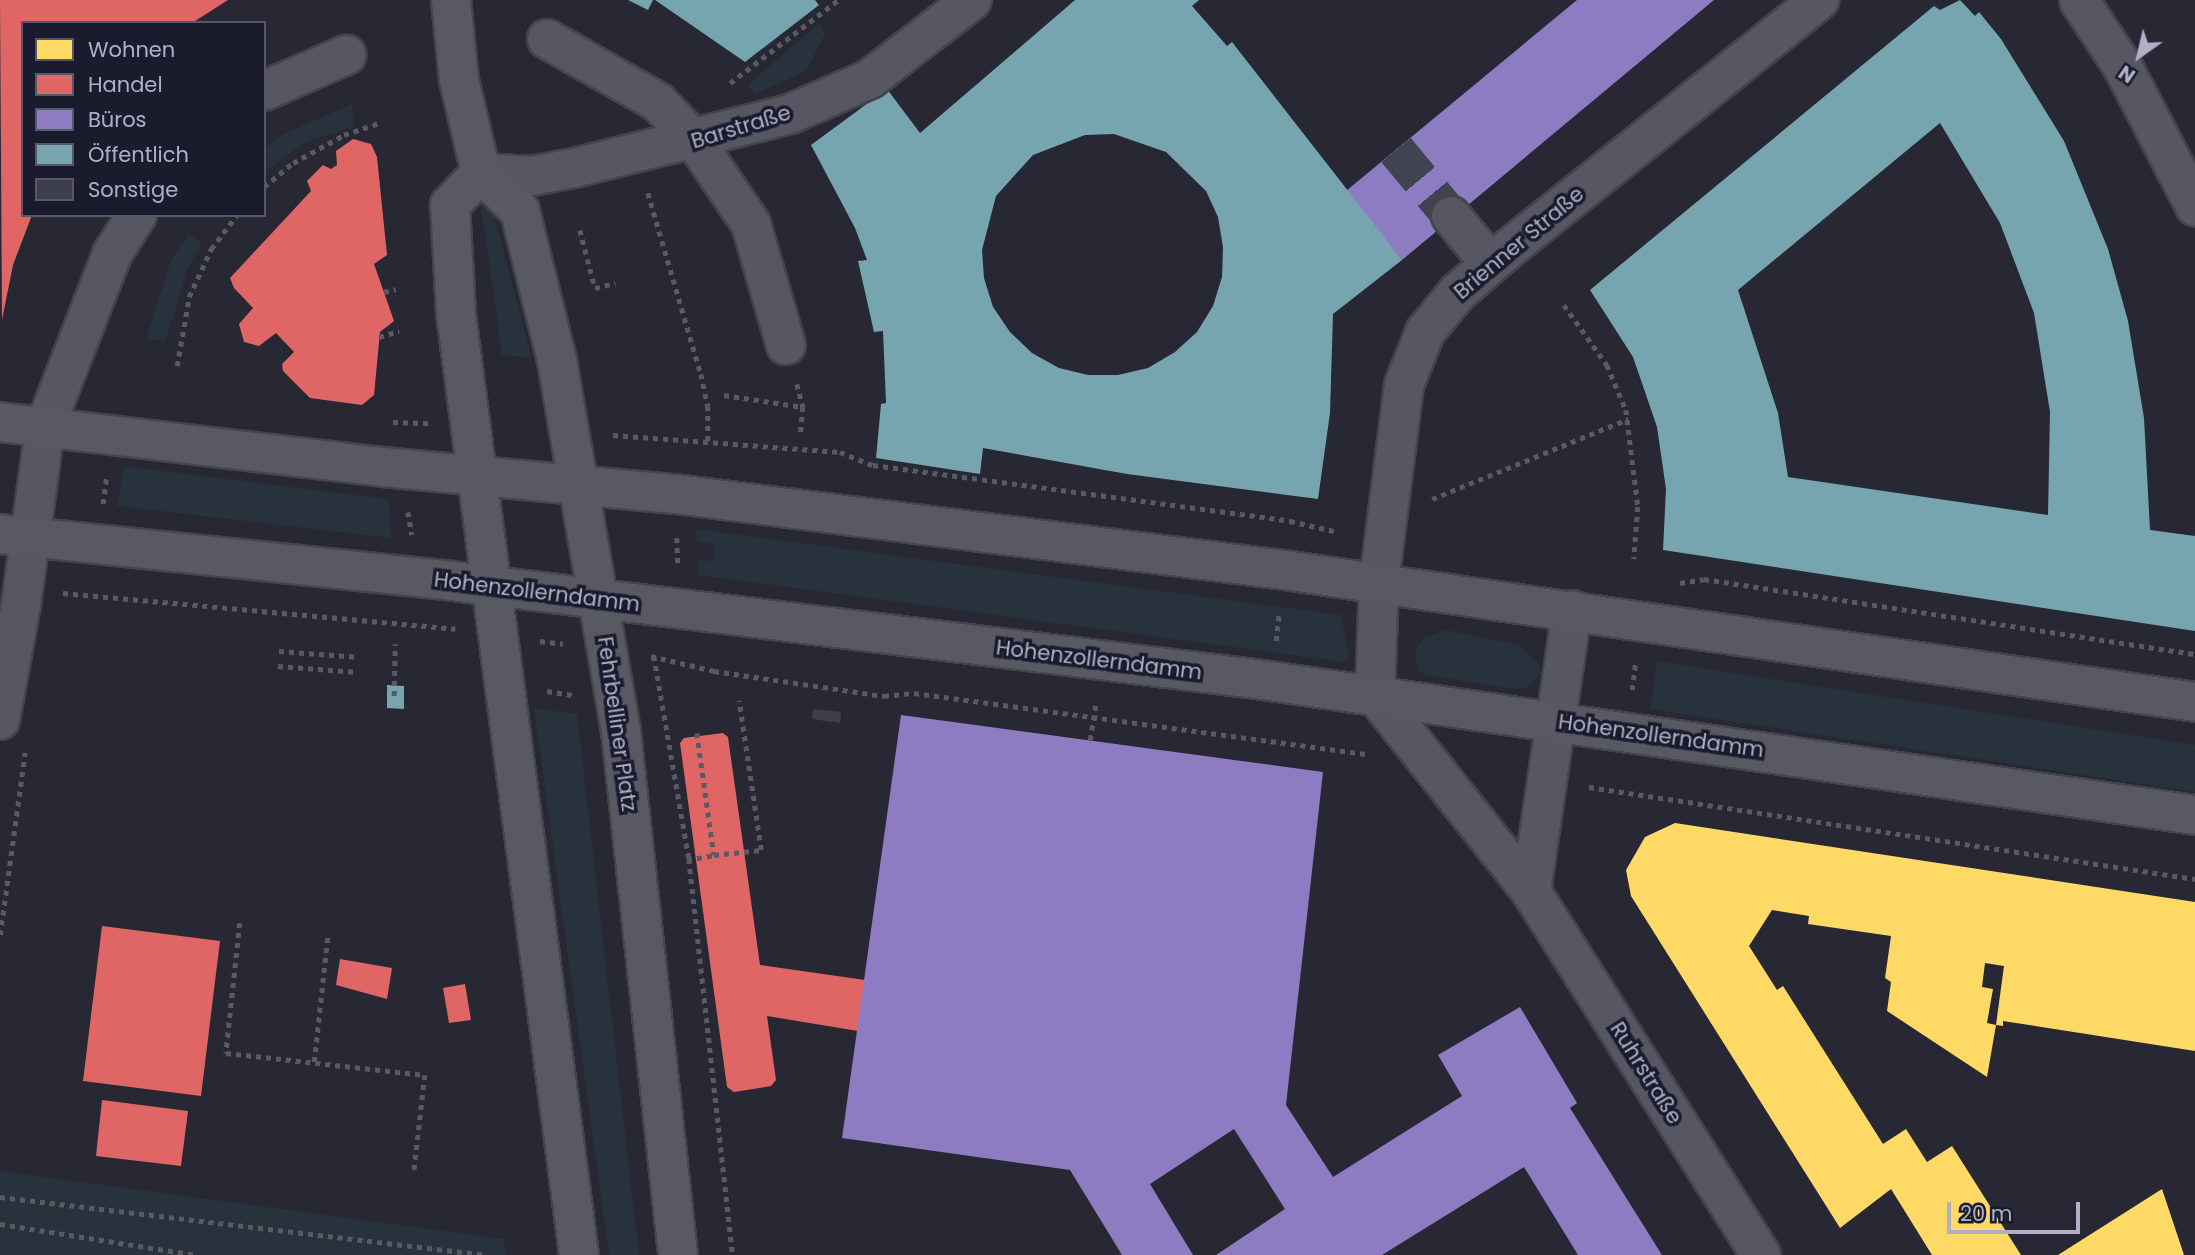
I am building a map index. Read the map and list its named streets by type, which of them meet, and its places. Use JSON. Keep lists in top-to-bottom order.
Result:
{
  "streets": {
    "main road": ["Hohenzollerndamm", "Fehrbelliner Platz"],
    "street": ["Barstraße", "Brienner Straße", "Ruhrstraße"]
  },
  "crossings": [
    ["Barstraße", "Fehrbelliner Platz"],
    ["Hohenzollerndamm", "Fehrbelliner Platz"],
    ["Hohenzollerndamm", "Ruhrstraße"]
  ],
  "legend": [
    "Wohnen",
    "Handel",
    "Büros",
    "Öffentlich",
    "Sonstige"
  ],
  "scale_bar": "20 m",
  "north": "bottom left"
}
